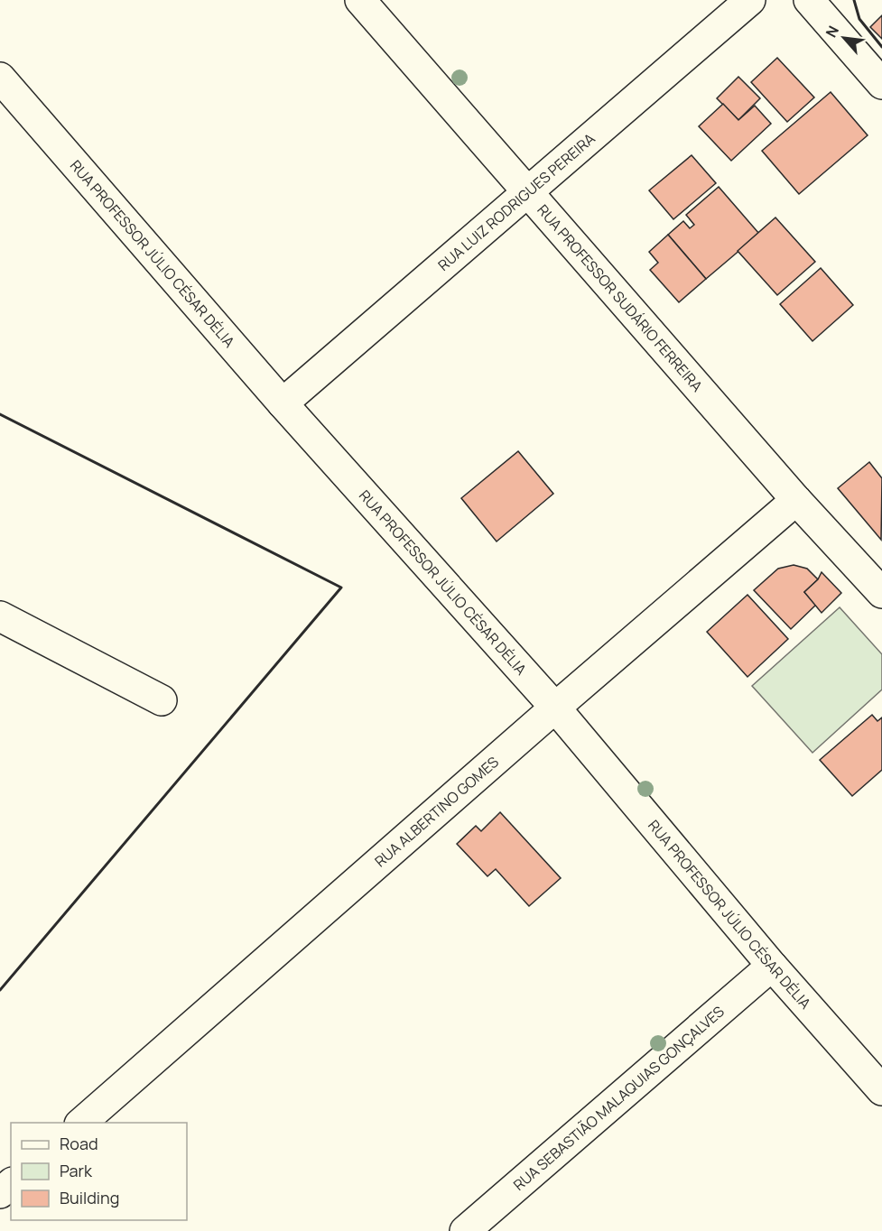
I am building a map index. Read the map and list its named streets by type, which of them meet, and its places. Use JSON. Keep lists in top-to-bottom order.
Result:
{
  "streets": {
    "street": [
      "RUA LUIZ RODRIGUES PEREIRA",
      "RUA PROFESSOR JÚLIO CÉSAR DÉLIA",
      "RUA PROFESSOR SUDÁRIO FERREIRA",
      "RUA ALBERTINO GOMES",
      "RUA SEBASTIÃO MALAQUIAS GONÇALVES"
    ]
  },
  "crossings": [
    ["RUA LUIZ RODRIGUES PEREIRA", "RUA PROFESSOR JÚLIO CÉSAR DÉLIA"],
    ["RUA LUIZ RODRIGUES PEREIRA", "RUA PROFESSOR SUDÁRIO FERREIRA"],
    ["RUA PROFESSOR JÚLIO CÉSAR DÉLIA", "RUA ALBERTINO GOMES"],
    ["RUA PROFESSOR JÚLIO CÉSAR DÉLIA", "RUA SEBASTIÃO MALAQUIAS GONÇALVES"],
    ["RUA PROFESSOR SUDÁRIO FERREIRA", "RUA ALBERTINO GOMES"]
  ],
  "legend": ["Road", "Park", "Building"],
  "north": "top left"
}
